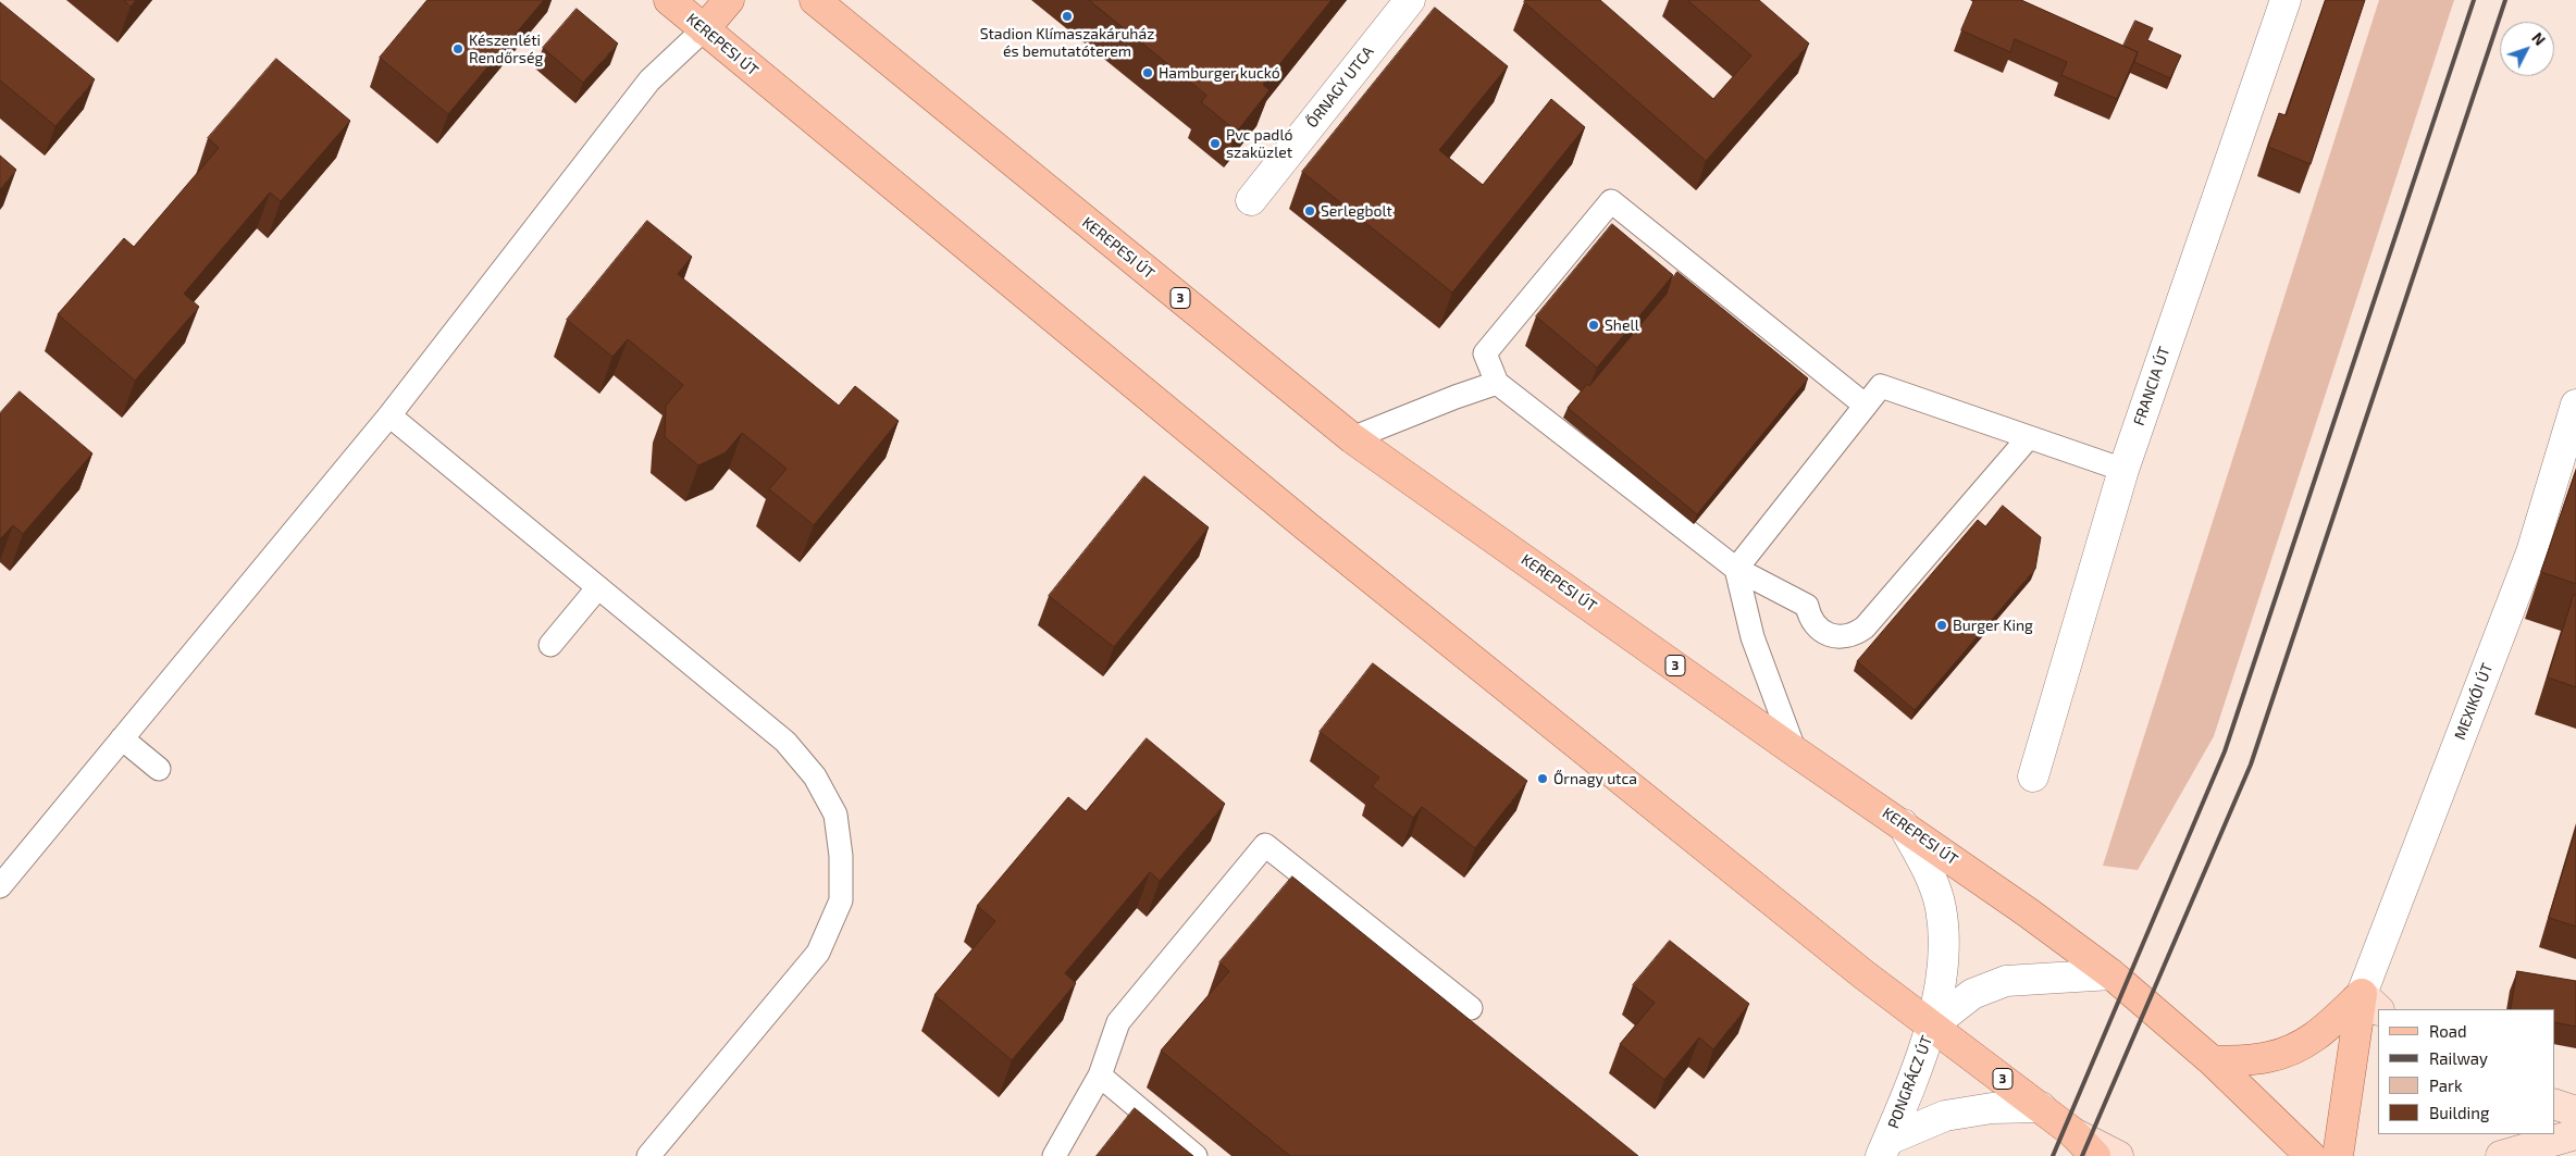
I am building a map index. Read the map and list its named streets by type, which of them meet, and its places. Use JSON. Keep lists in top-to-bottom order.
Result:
{
  "streets": {
    "main road": ["KEREPESI ÚT", "3"],
    "street": [
      "ŐRNAGY UTCA",
      "FRANCIA ÚT",
      "MEXIKÓI ÚT",
      "PONGRÁCZ ÚT"
    ]
  },
  "crossings": [
    ["KEREPESI ÚT", "PONGRÁCZ ÚT"]
  ],
  "places": [
    "Stadion Klímaszakáruház és bemutatóterem",
    "Készenléti Rendőrség",
    "Hamburger kuckó",
    "Pvc padló szaküzlet",
    "Serlegbolt",
    "Shell",
    "Burger King",
    "Őrnagy utca"
  ],
  "legend": [
    "Road",
    "Railway",
    "Park",
    "Building"
  ],
  "north": "top right"
}
